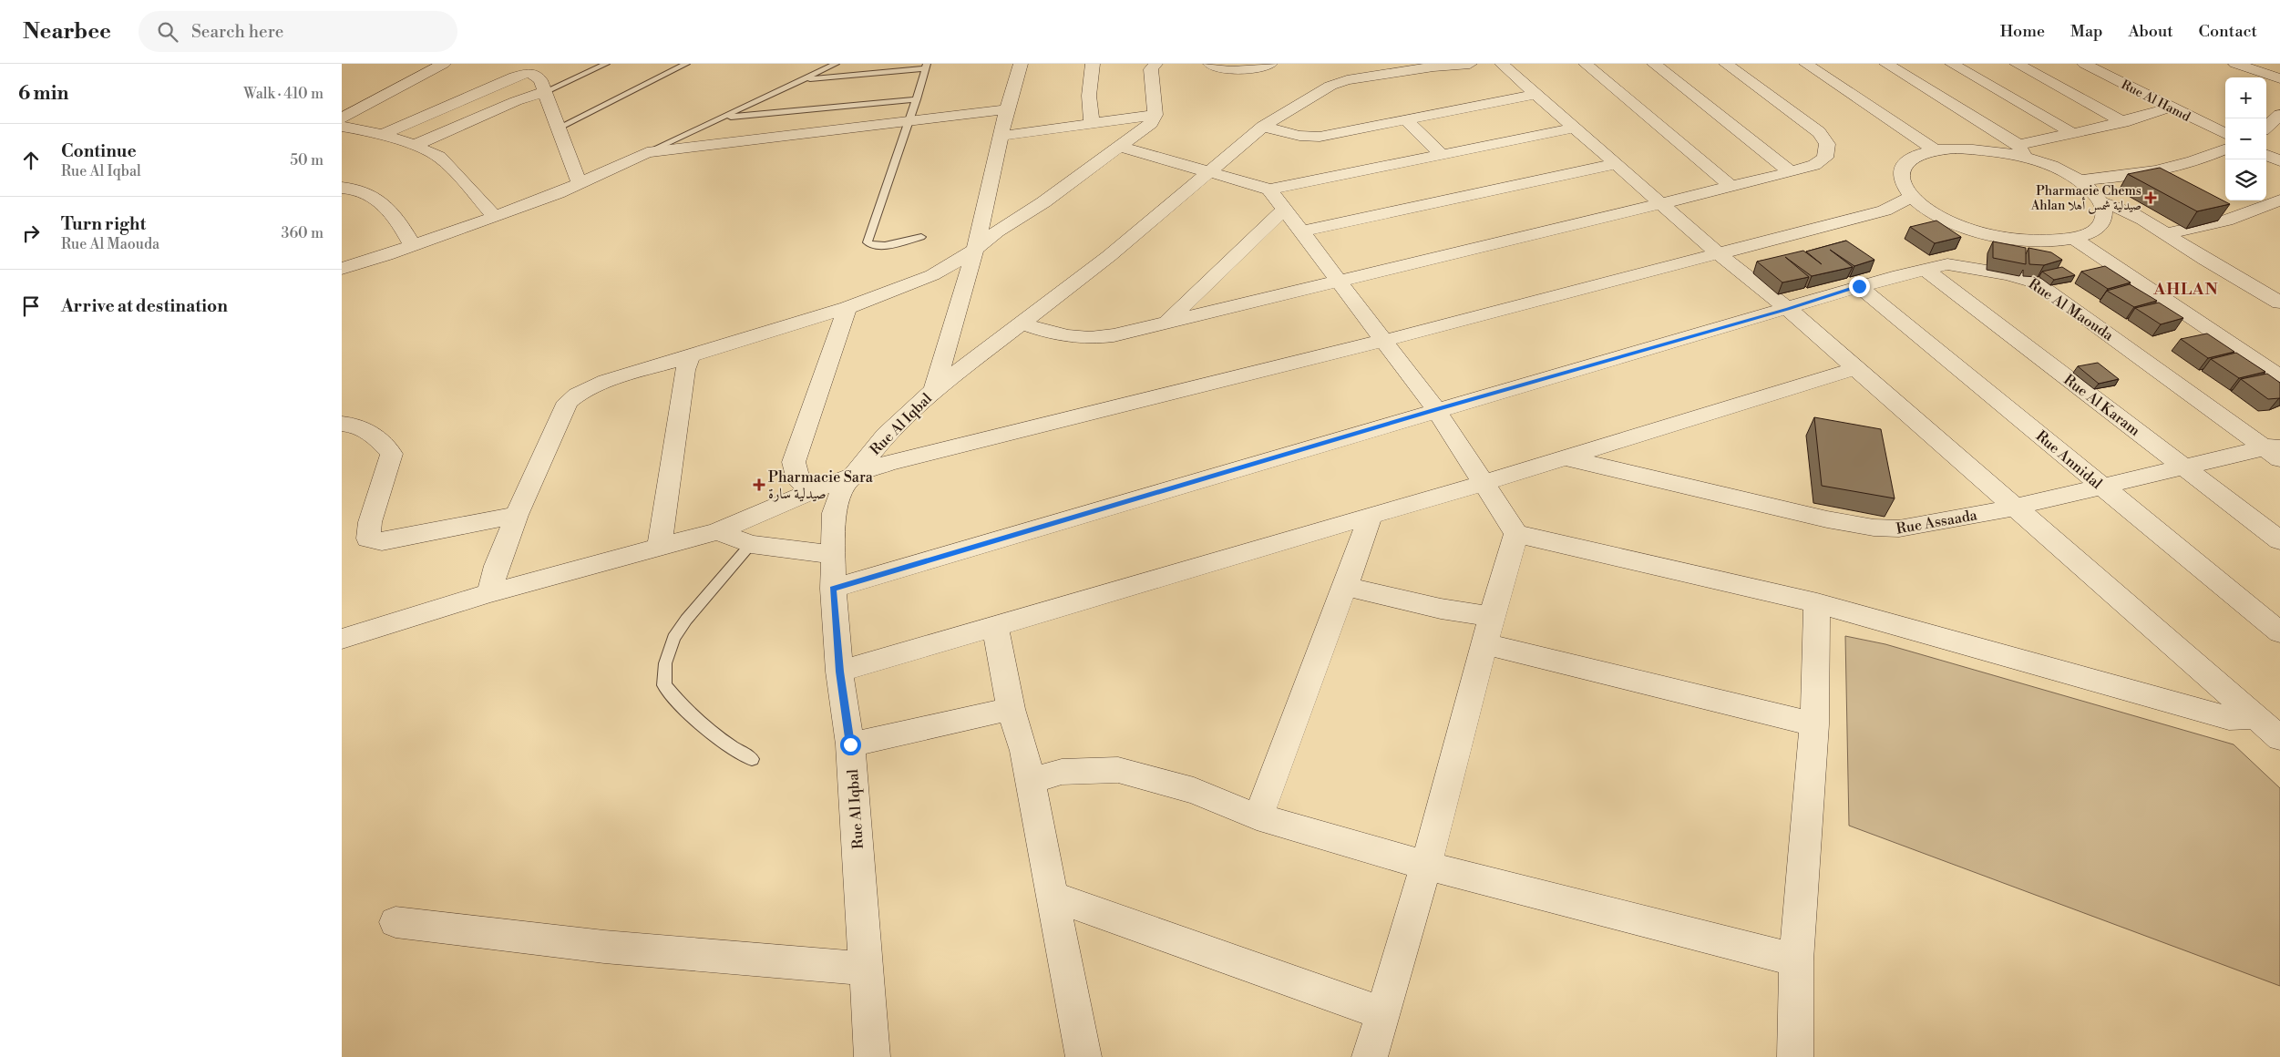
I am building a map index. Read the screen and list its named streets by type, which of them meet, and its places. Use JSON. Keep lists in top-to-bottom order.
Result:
{
  "streets": {
    "street": [
      "Rue Al Hamd",
      "Rue Al Maouda",
      "Rue Al Karam",
      "Rue Al Iqbal",
      "Rue Annidal",
      "Rue Assaada"
    ]
  },
  "crossings": [
    ["Rue Al Maouda", "Rue Al Karam"],
    ["Rue Al Maouda", "Rue Al Iqbal"],
    ["Rue Al Maouda", "Rue Annidal"],
    ["Rue Al Maouda", "Rue Assaada"],
    ["Rue Al Karam", "Rue Assaada"],
    ["Rue Annidal", "Rue Assaada"]
  ],
  "districts": ["AHLAN"],
  "places": {
    "health": ["Pharmacie Chems Ahlan صيدلية شمس أهلا", "Pharmacie Sara صيدلية سارة"]
  },
  "page": {
    "header": "Nearbee",
    "search": "Search here",
    "nav": [
      "Home",
      "Map",
      "About",
      "Contact"
    ],
    "heading": ["6 min", "Walk · 410 m"],
    "map_buttons": ["+", "−"],
    "list": [
      ["Continue", "Rue Al Iqbal", "50 m"],
      ["Turn right", "Rue Al Maouda", "360 m"],
      "Arrive at destination"
    ]
  }
}
